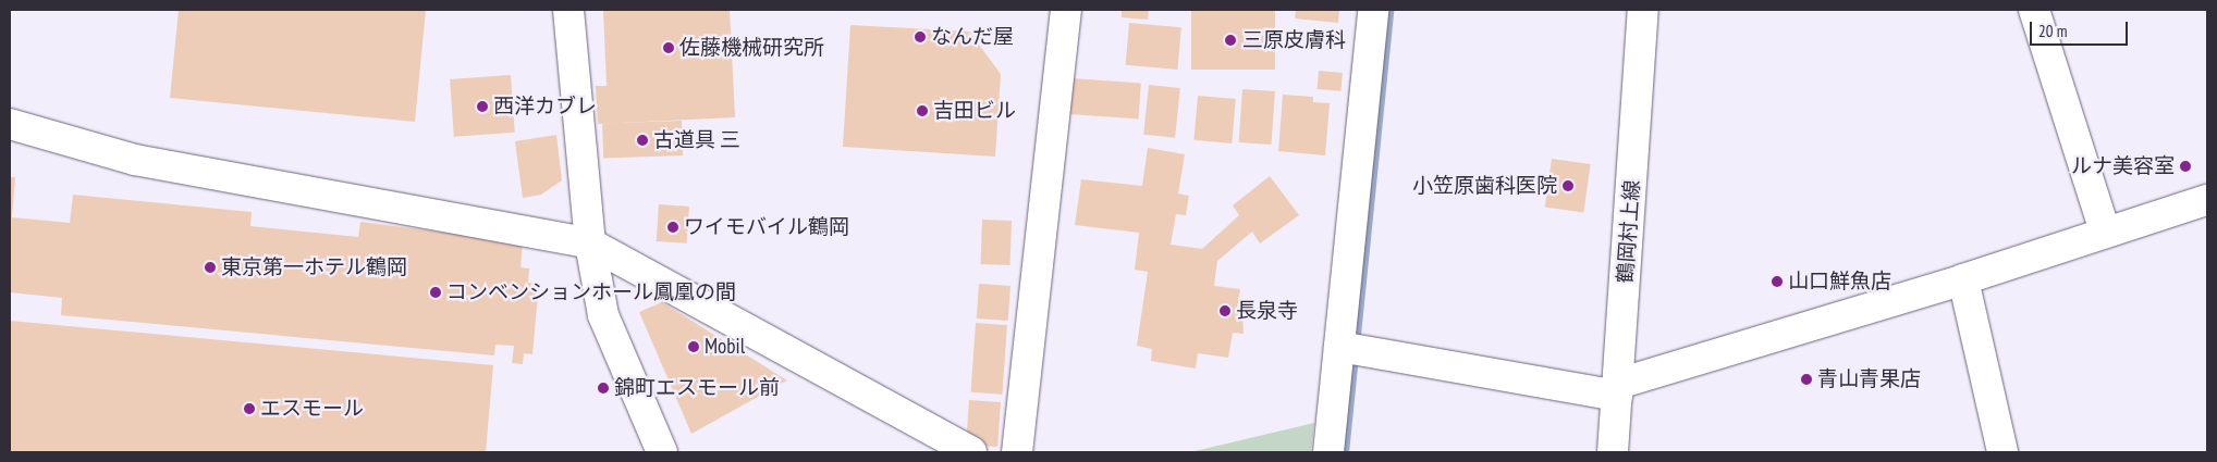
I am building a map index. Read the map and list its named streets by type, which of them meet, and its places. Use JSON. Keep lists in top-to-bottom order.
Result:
{
  "streets": {
    "street": ["鶴岡村上線"]
  },
  "places": [
    "なんだ屋",
    "三原皮膚科",
    "佐藤機械研究所",
    "西洋カブレ",
    "吉田ビル",
    "古道具 三",
    "ルナ美容室",
    "小笠原歯科医院",
    "ワイモバイル鶴岡",
    "東京第一ホテル鶴岡",
    "山口鮮魚店",
    "コンベンションホール鳳凰の間",
    "長泉寺",
    "Mobil",
    "青山青果店",
    "錦町エスモール前",
    "エスモール"
  ],
  "scale_bar": "20 m"
}
